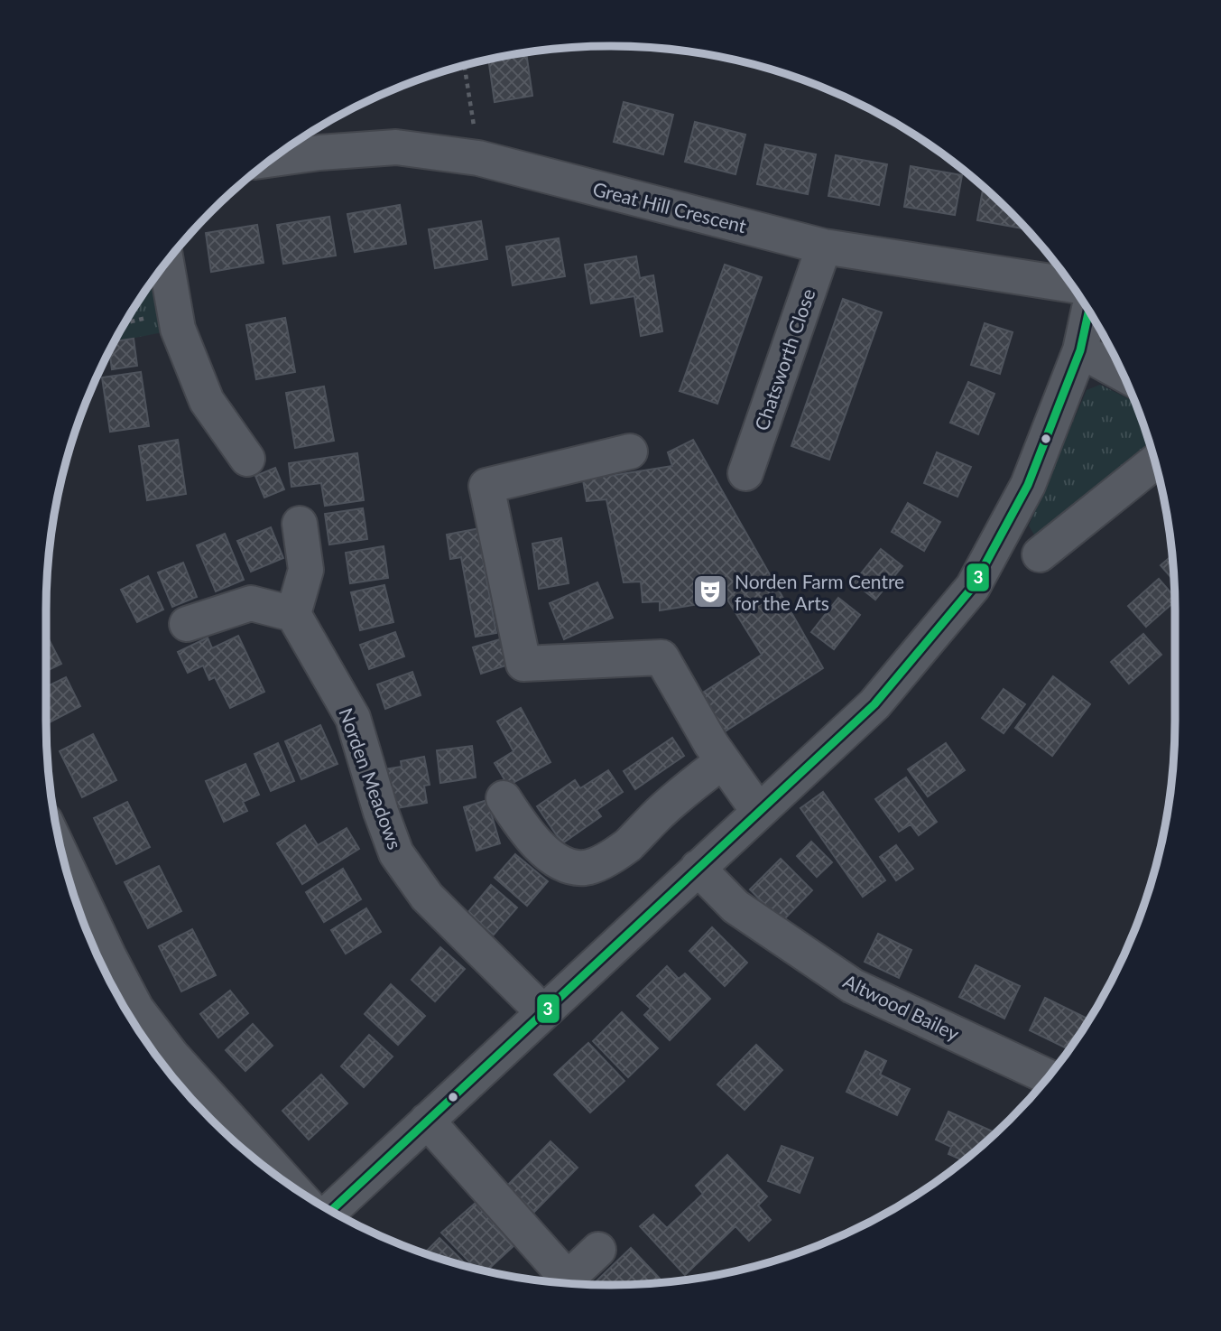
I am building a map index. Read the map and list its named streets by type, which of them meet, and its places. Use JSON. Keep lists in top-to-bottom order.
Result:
{
  "streets": {
    "street": [
      "Great Hill Crescent",
      "Chatsworth Close",
      "Norden Meadows",
      "Altwood Bailey"
    ]
  },
  "crossings": [
    ["Great Hill Crescent", "Chatsworth Close"]
  ],
  "places": {
    "theatre": ["Norden Farm Centre for the Arts"]
  },
  "lines": ["transit line 3"]
}
